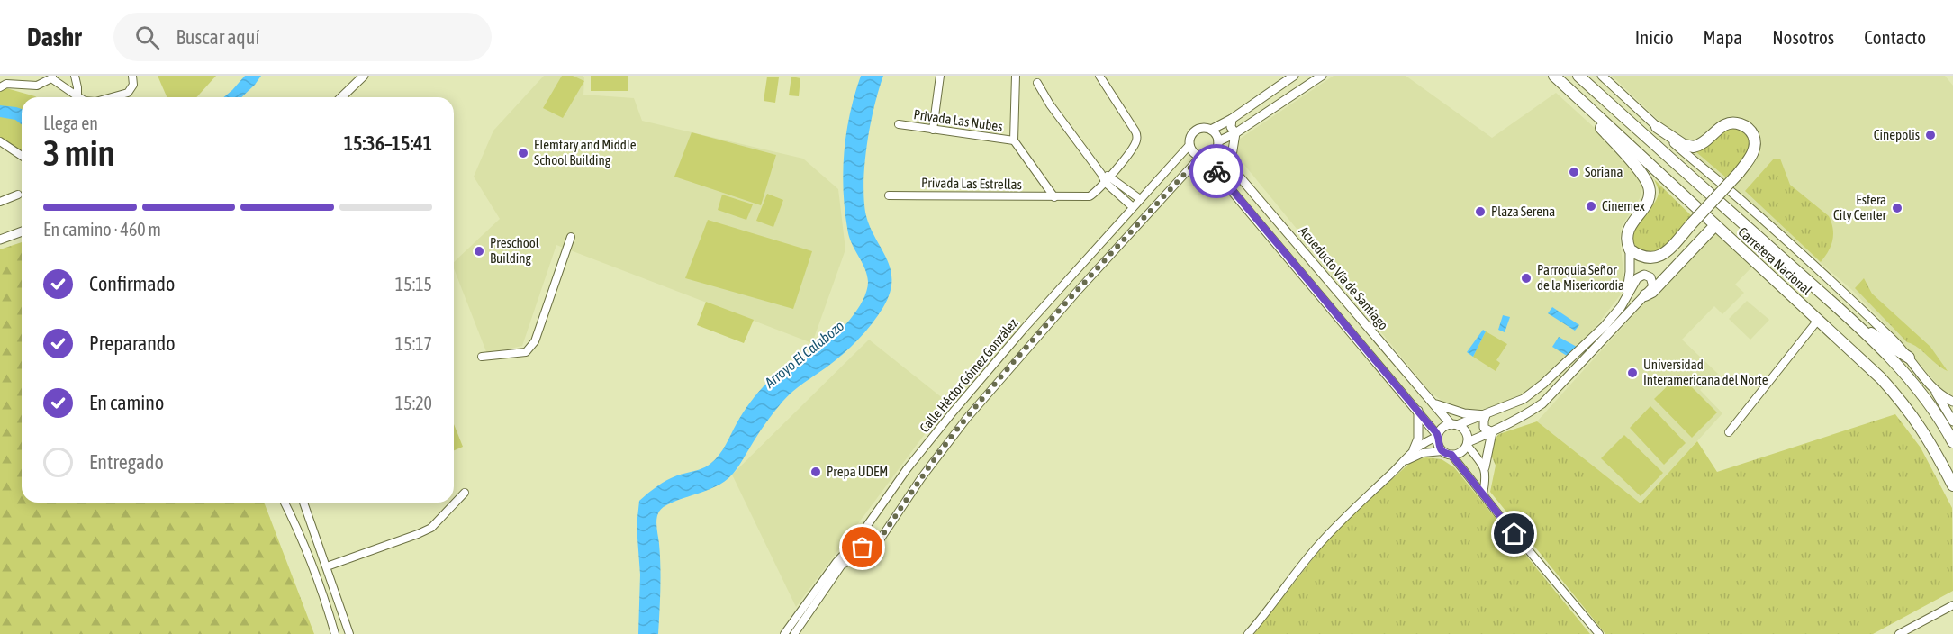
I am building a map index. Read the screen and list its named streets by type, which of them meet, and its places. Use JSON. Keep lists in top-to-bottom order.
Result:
{
  "streets": {
    "highway": ["Carretera Nacional"],
    "street": [
      "Privada Las Nubes",
      "Privada Las Estrellas",
      "Acueducto Vía de Santiago",
      "Calle Héctor Gómez González"
    ]
  },
  "crossings": [
    ["Acueducto Vía de Santiago", "Calle Héctor Gómez González"]
  ],
  "water": ["Arroyo El Calabozo"],
  "places": [
    "Cinepolis",
    "Elemtary and Middle School Building",
    "Soriana",
    "Cinemex",
    "Esfera City Center",
    "Plaza Serena",
    "Preschool Building",
    "Parroquia Señor de la Misericordia",
    "Universidad Interamericana del Norte",
    "Prepa UDEM"
  ],
  "page": {
    "header": "Dashr",
    "search": "Buscar aquí",
    "nav": [
      "Inicio",
      "Mapa",
      "Nosotros",
      "Contacto"
    ],
    "heading": ["3 min", "Llega en", "15:36–15:41"],
    "bar": "En camino · 460 m",
    "list": [
      ["Confirmado", "15:15"],
      ["Preparando", "15:17"],
      ["En camino", "15:20"],
      "Entregado"
    ]
  }
}
